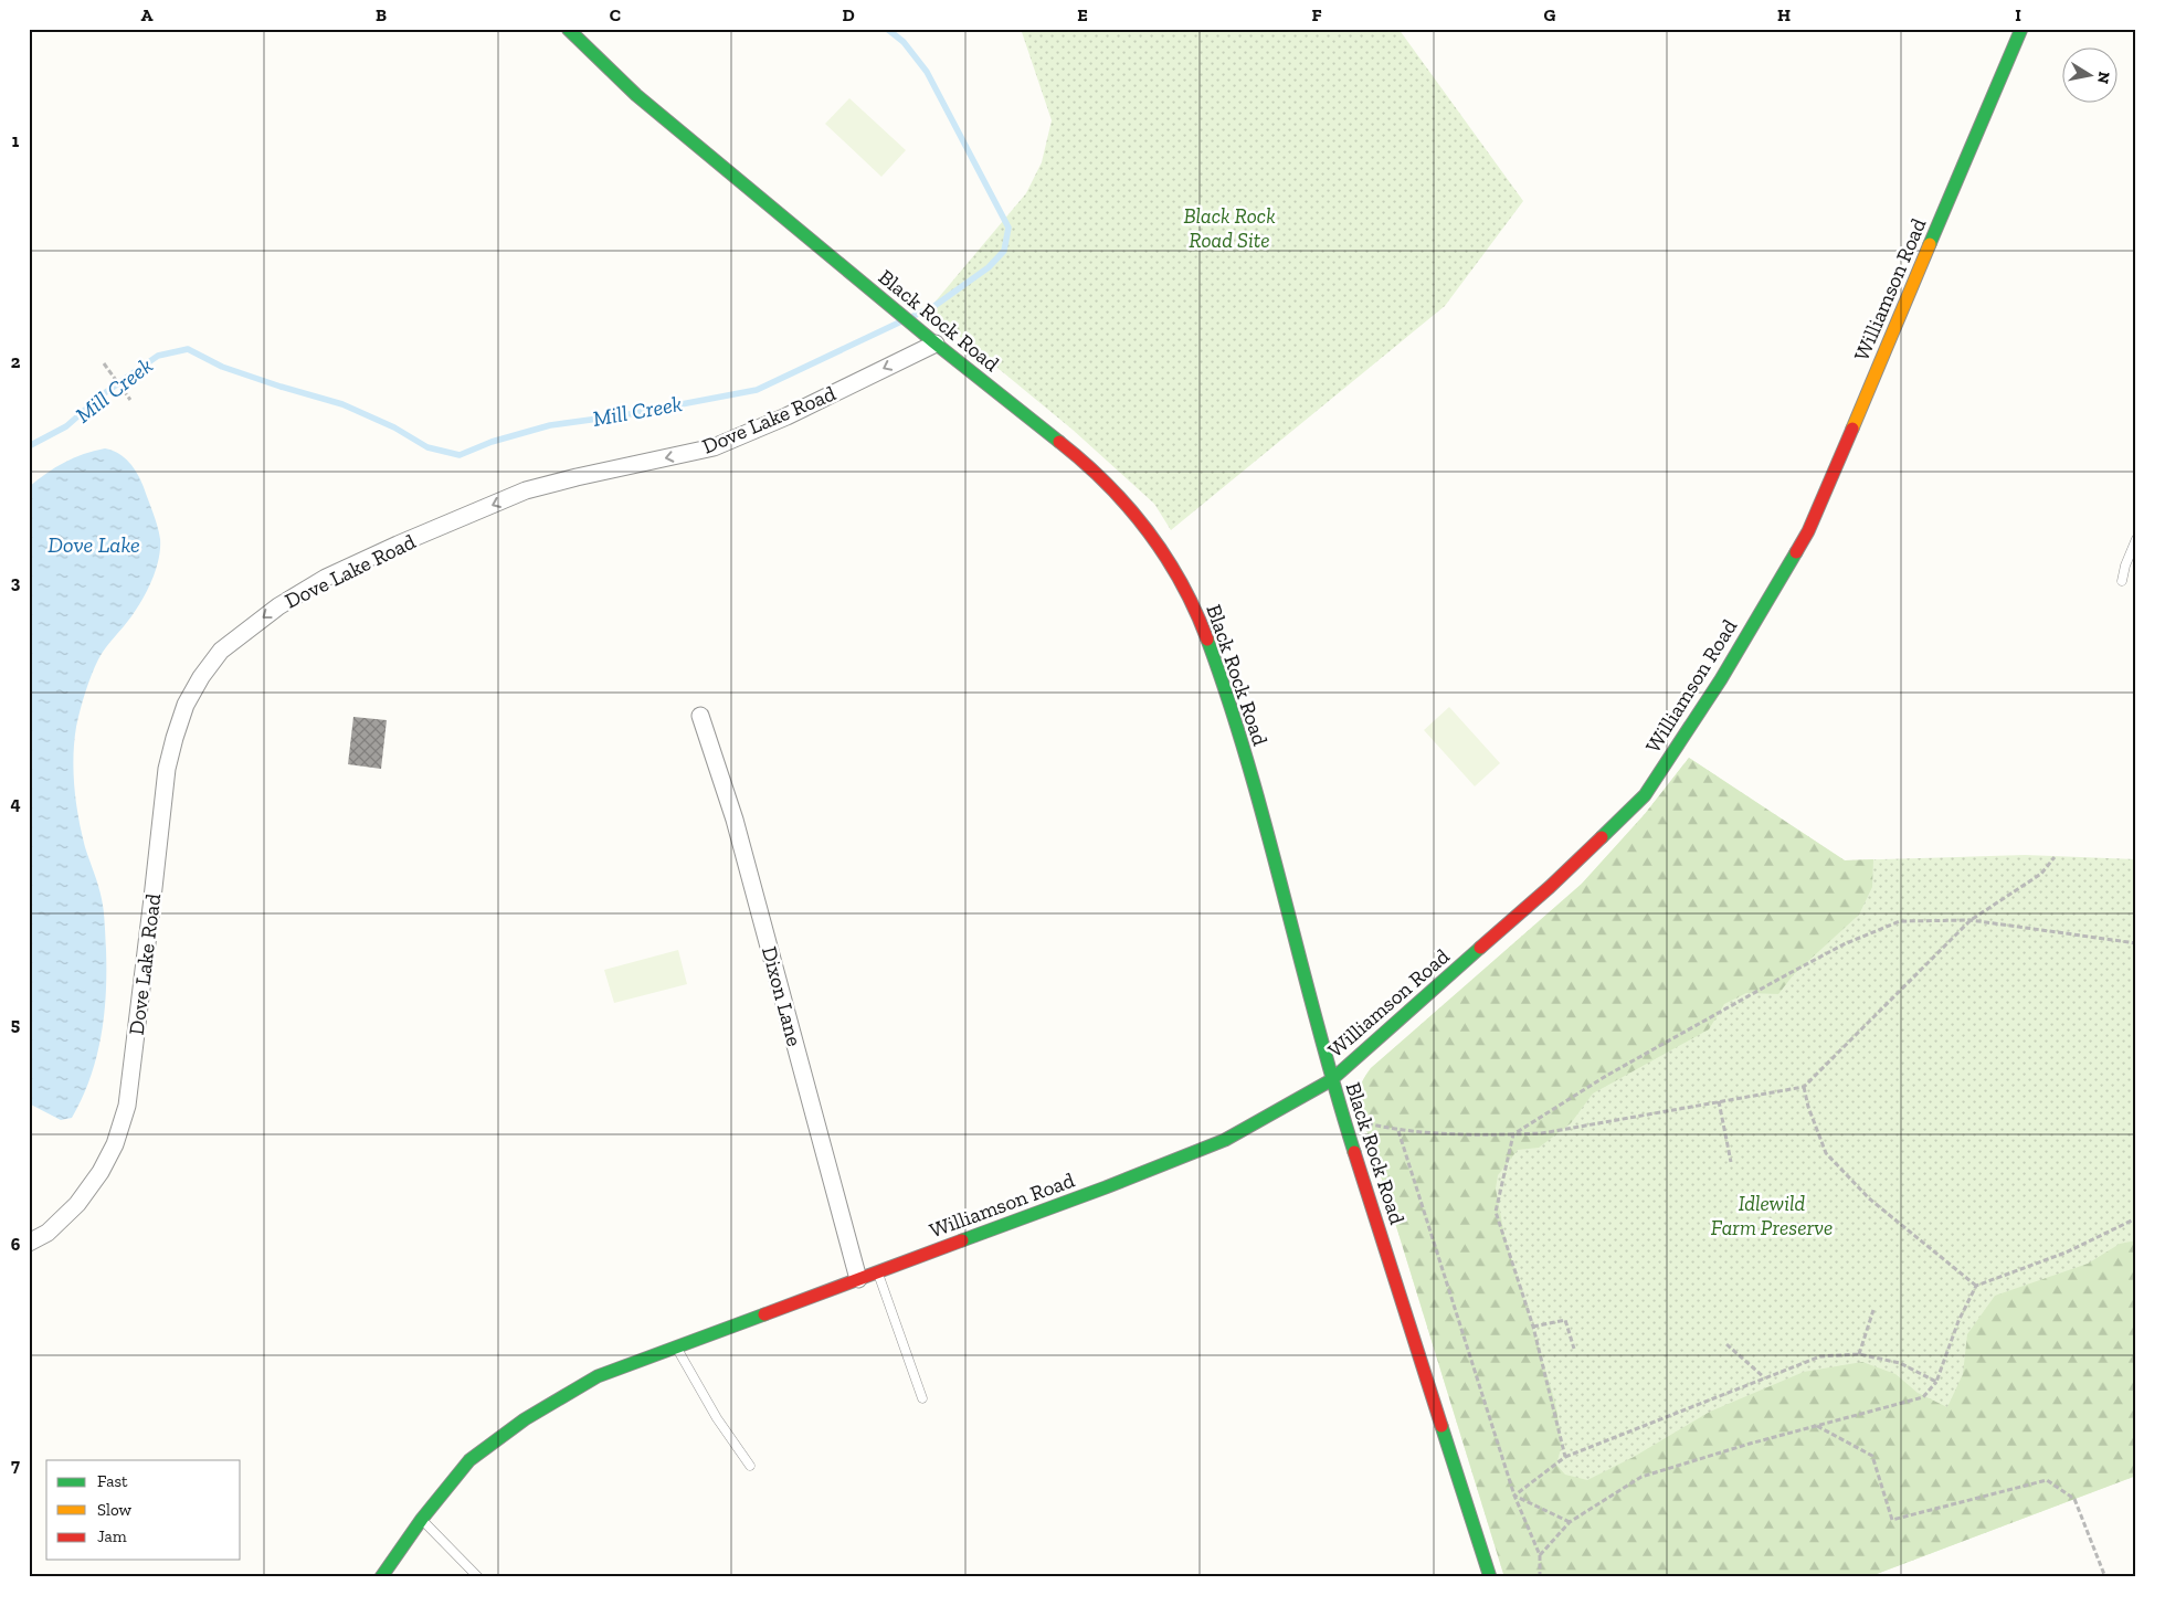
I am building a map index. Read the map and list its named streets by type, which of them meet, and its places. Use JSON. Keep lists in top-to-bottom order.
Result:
{
  "streets": {
    "street": [
      "Williamson Road",
      "Black Rock Road",
      "Dove Lake Road",
      "Dixon Lane"
    ]
  },
  "crossings": [
    ["Williamson Road", "Black Rock Road"],
    ["Williamson Road", "Dixon Lane"],
    ["Black Rock Road", "Dove Lake Road"]
  ],
  "one_way": ["Dove Lake Road"],
  "water": ["Mill Creek", "Dove Lake"],
  "parks": ["Black Rock Road Site", "Idlewild Farm Preserve"],
  "legend": ["Fast", "Slow", "Jam"],
  "north": "right",
  "grid": {
    "columns": [
      "A",
      "B",
      "C",
      "D",
      "E",
      "F",
      "G",
      "H",
      "I"
    ],
    "rows": [
      "1",
      "2",
      "3",
      "4",
      "5",
      "6",
      "7"
    ]
  }
}
